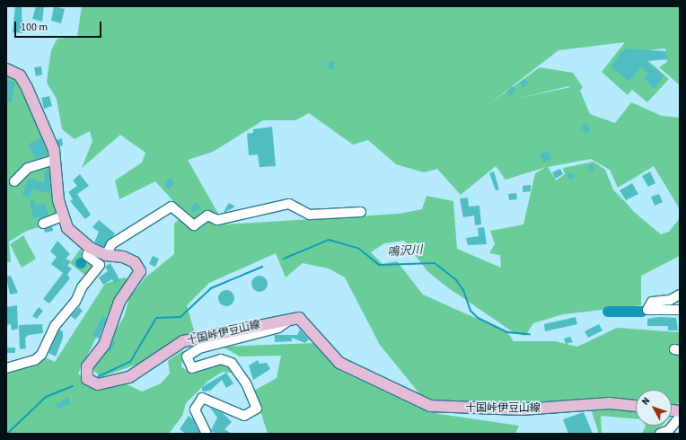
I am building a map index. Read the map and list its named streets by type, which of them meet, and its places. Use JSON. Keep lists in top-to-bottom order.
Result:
{
  "streets": {
    "main road": ["十国峠伊豆山線"]
  },
  "water": ["鳴沢川"],
  "scale_bar": "100 m",
  "north": "top left"
}
